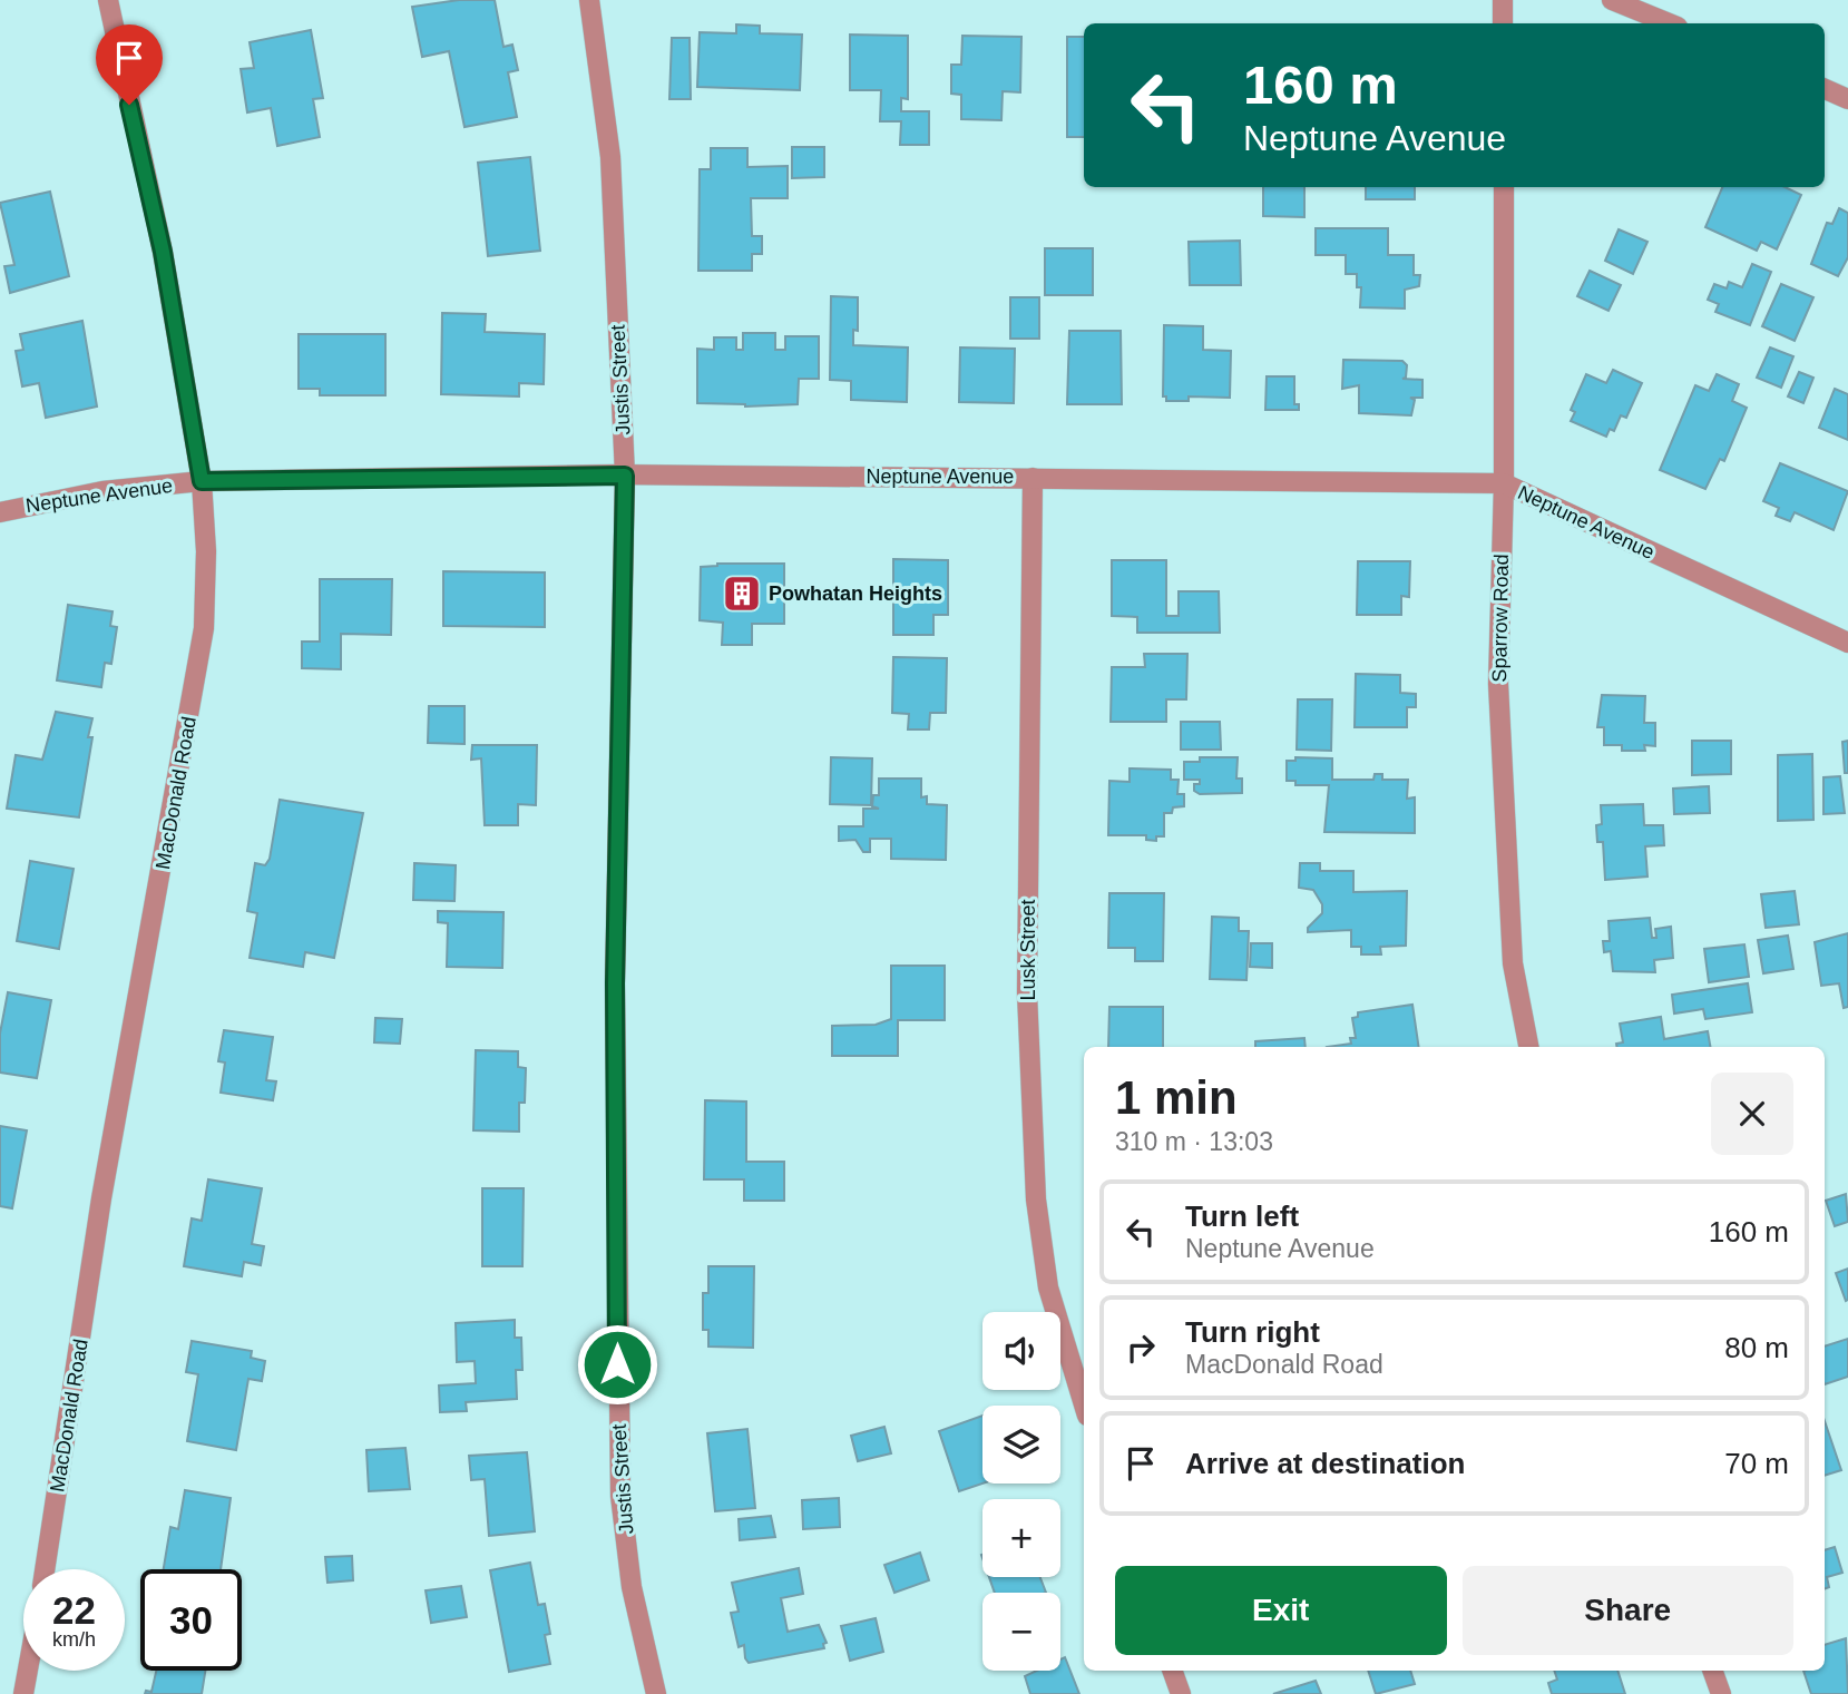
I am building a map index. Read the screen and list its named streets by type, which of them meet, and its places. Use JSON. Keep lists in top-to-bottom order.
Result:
{
  "streets": {
    "street": [
      "Justis Street",
      "Neptune Avenue",
      "Sparrow Road",
      "MacDonald Road",
      "Lusk Street"
    ]
  },
  "crossings": [
    ["Justis Street", "Neptune Avenue"],
    ["Neptune Avenue", "Sparrow Road"],
    ["Neptune Avenue", "MacDonald Road"],
    ["Neptune Avenue", "Lusk Street"]
  ],
  "places": {
    "building": ["Powhatan Heights"]
  },
  "page": {
    "turn": ["160 m", "Neptune Avenue"],
    "heading": ["1 min", "310 m · 13:03"],
    "list": [
      {
        "name": "Turn left",
        "note": "Neptune Avenue",
        "value": "160 m"
      },
      {
        "name": "Turn right",
        "note": "MacDonald Road",
        "value": "80 m"
      },
      {
        "name": "Arrive at destination",
        "value": "70 m"
      }
    ],
    "map_buttons": ["+", "−"],
    "buttons": ["Exit", "Share"],
    "speed": "22 km/h",
    "limit": "30"
  }
}
